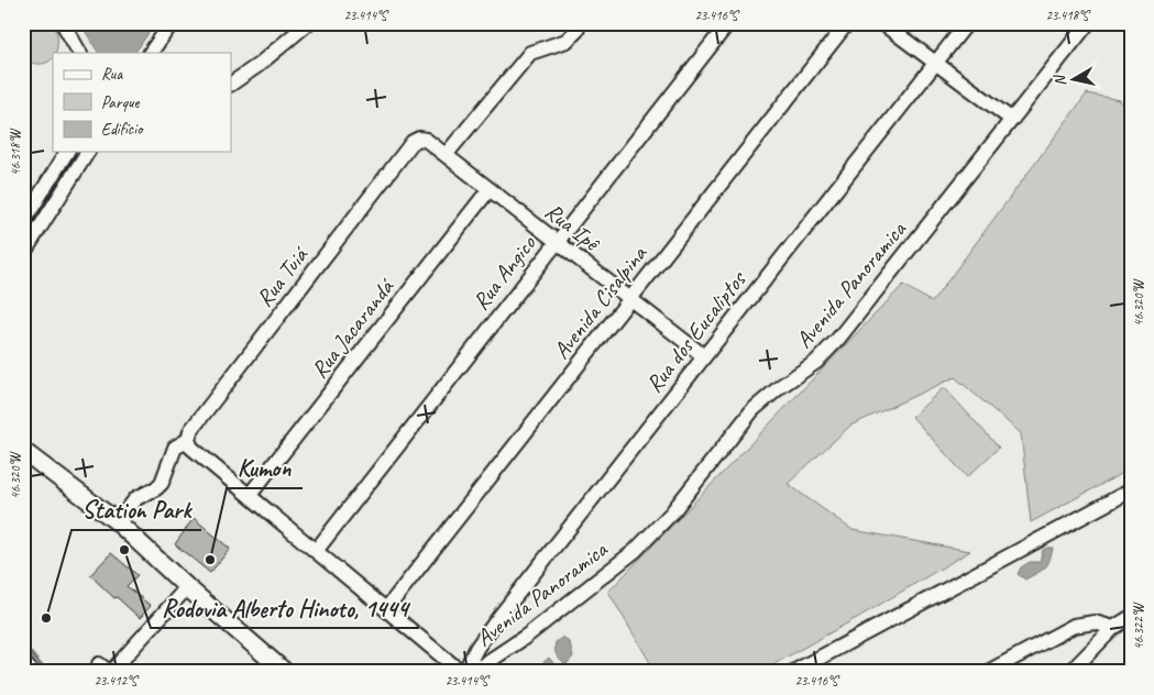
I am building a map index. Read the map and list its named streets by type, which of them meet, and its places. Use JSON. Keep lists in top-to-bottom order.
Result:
{
  "streets": {
    "street": [
      "Rua Ipê",
      "Rua Angico",
      "Rua Tuiá",
      "Avenida Panoramica",
      "Avenida Cisalpina",
      "Rua Jacarandá",
      "Rua dos Eucaliptos"
    ]
  },
  "crossings": [
    ["Rua Ipê", "Rua Angico"],
    ["Rua Ipê", "Rua Tuiá"],
    ["Rua Ipê", "Avenida Cisalpina"],
    ["Rua Ipê", "Rua Jacarandá"],
    ["Rua Ipê", "Rua dos Eucaliptos"],
    ["Avenida Panoramica", "Rua dos Eucaliptos"]
  ],
  "places": ["Rodovia Alberto Hinoto, 1444", "Kumon", "Station Park"],
  "legend": ["Rua", "Parque", "Edifício"],
  "north": "left",
  "coordinates": [
    "23.414°S",
    "23.416°S",
    "23.418°S",
    "46.318°W",
    "46.320°W",
    "46.322°W",
    "23.412°S"
  ]
}
